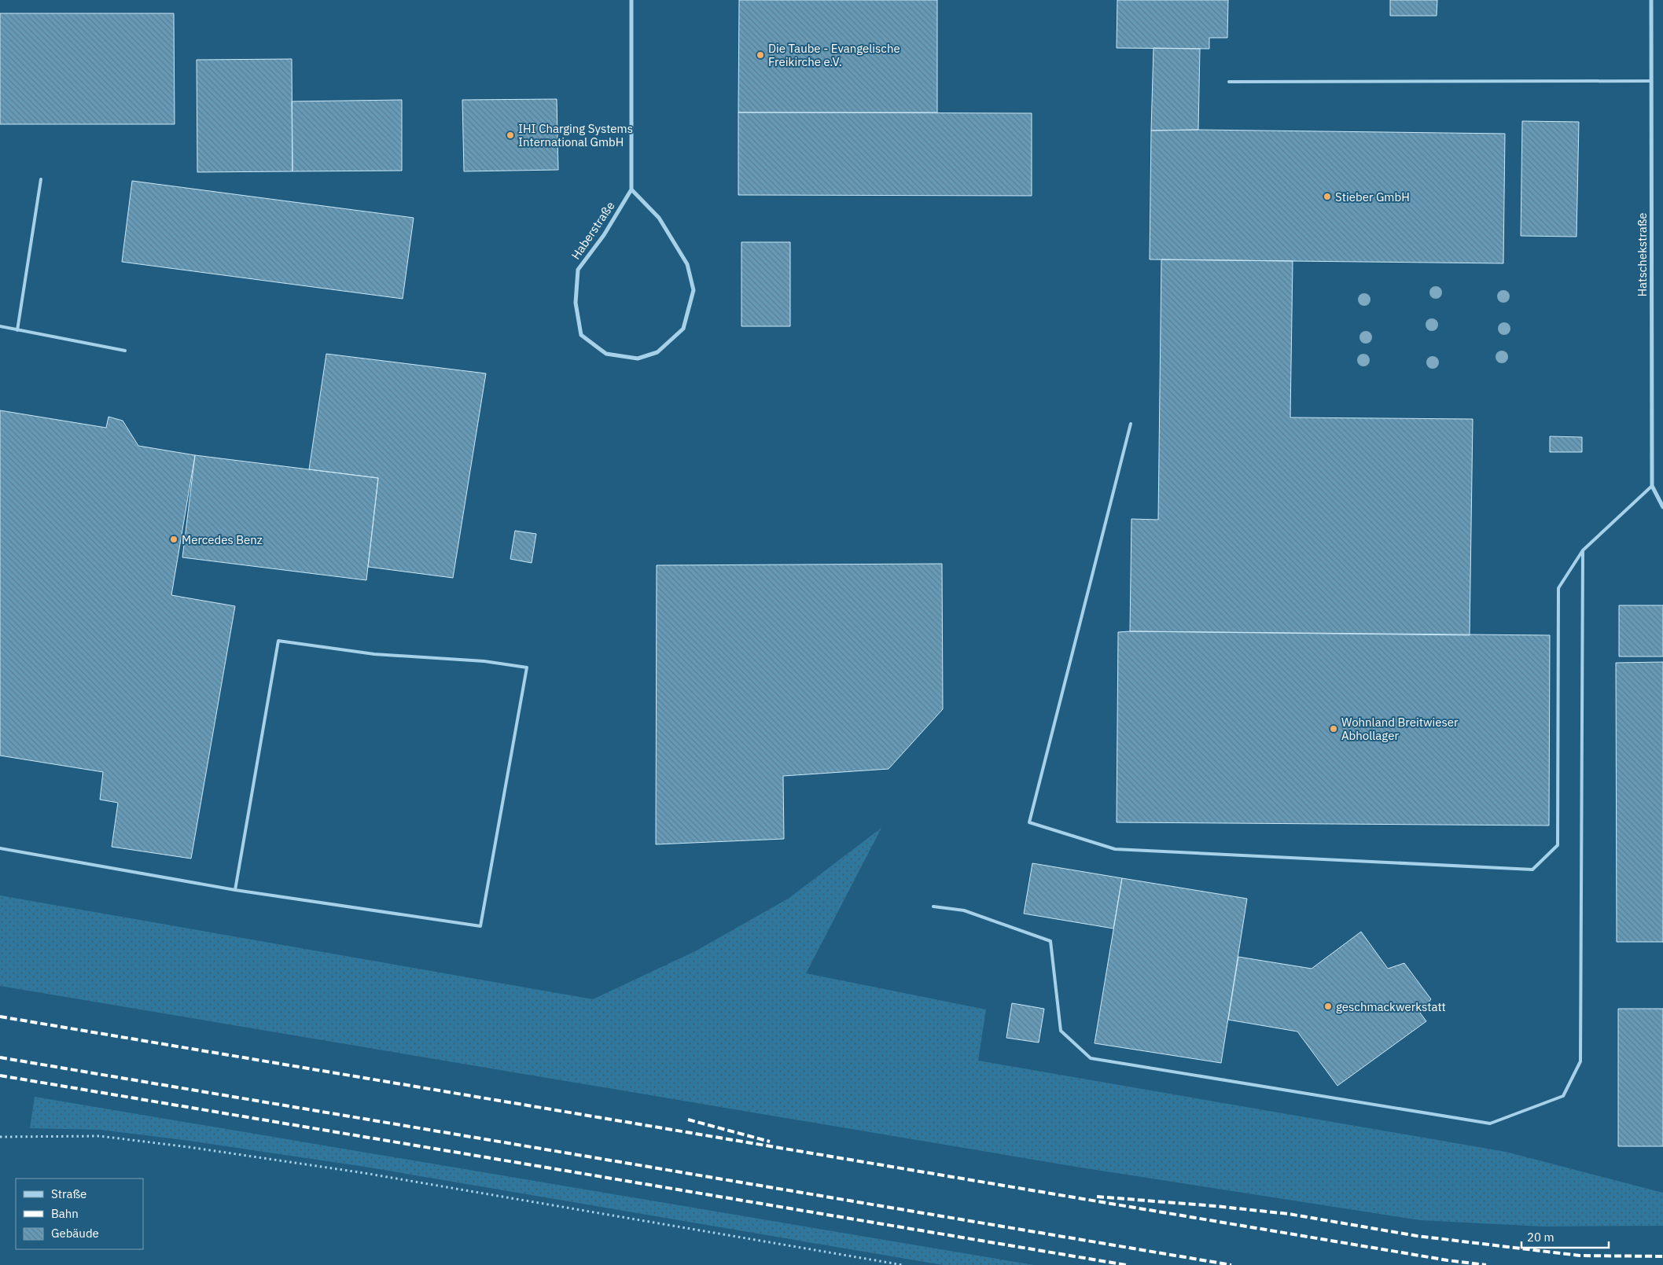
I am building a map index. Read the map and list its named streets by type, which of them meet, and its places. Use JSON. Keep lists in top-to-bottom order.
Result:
{
  "streets": {
    "street": ["Haberstraße", "Hatschekstraße"]
  },
  "places": [
    "Die Taube - Evangelische Freikirche e.V.",
    "IHI Charging Systems International GmbH",
    "Stieber GmbH",
    "Mercedes Benz",
    "Wohnland Breitwieser Abhollager",
    "geschmackwerkstatt"
  ],
  "legend": ["Straße", "Bahn", "Gebäude"],
  "scale_bar": "20 m"
}
